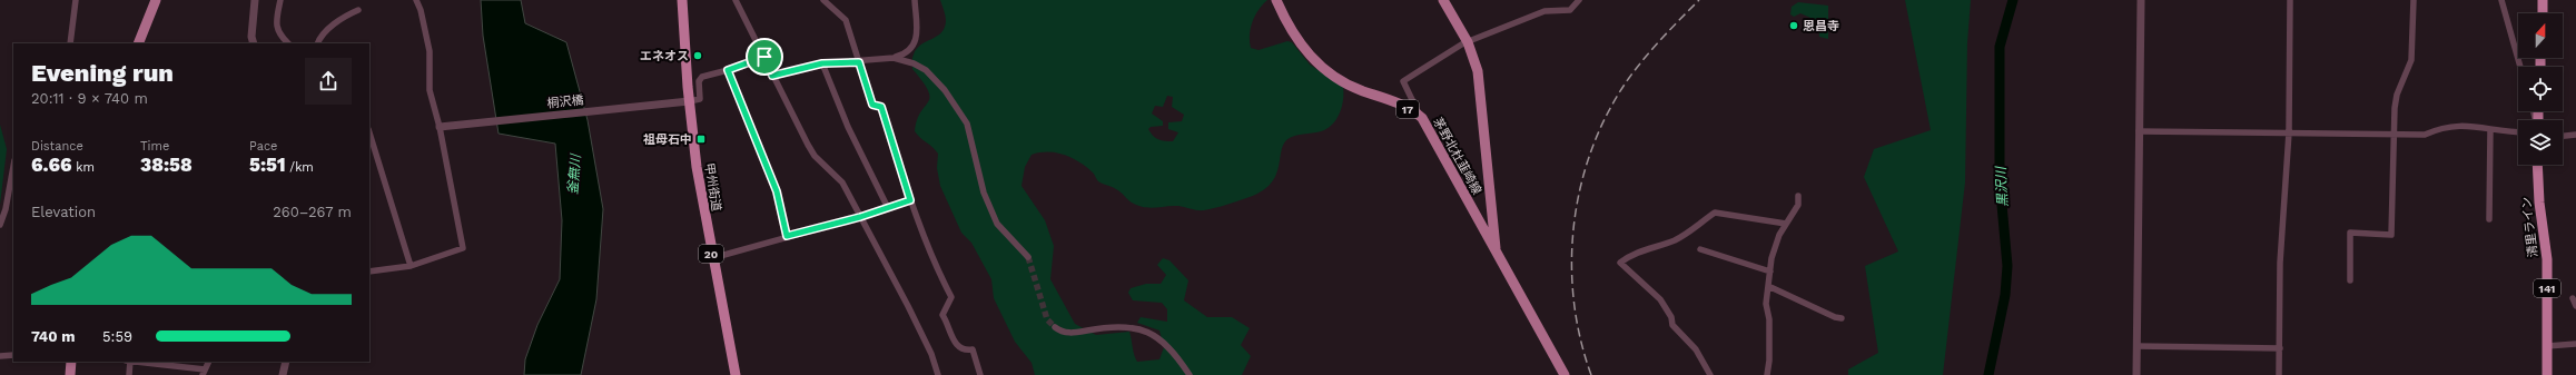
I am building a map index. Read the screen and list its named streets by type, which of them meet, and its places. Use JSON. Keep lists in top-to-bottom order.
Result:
{
  "streets": {
    "highway": [
      "甲州街道",
      "清里ライン",
      "20",
      "141"
    ],
    "main road": ["17", "茅野北杜韮崎線"],
    "street": ["桐沢橋"]
  },
  "crossings": [
    ["桐沢橋", "甲州街道"]
  ],
  "water": ["釜無川", "黒沢川"],
  "places": {
    "other": ["恩昌寺", "エネオス"],
    "transit": ["祖母石中"]
  },
  "north": "top",
  "page": {
    "heading": ["Evening run", "20:11 · 9 × 740 m"],
    "stats": [
      ["Distance", "6.66 km"],
      ["Time", "38:58"],
      ["Pace", "5:51 /km"]
    ],
    "chart": ["Elevation", "260–267 m"],
    "list": [
      {
        "name": "740 m",
        "note": "5:59"
      }
    ]
  }
}
